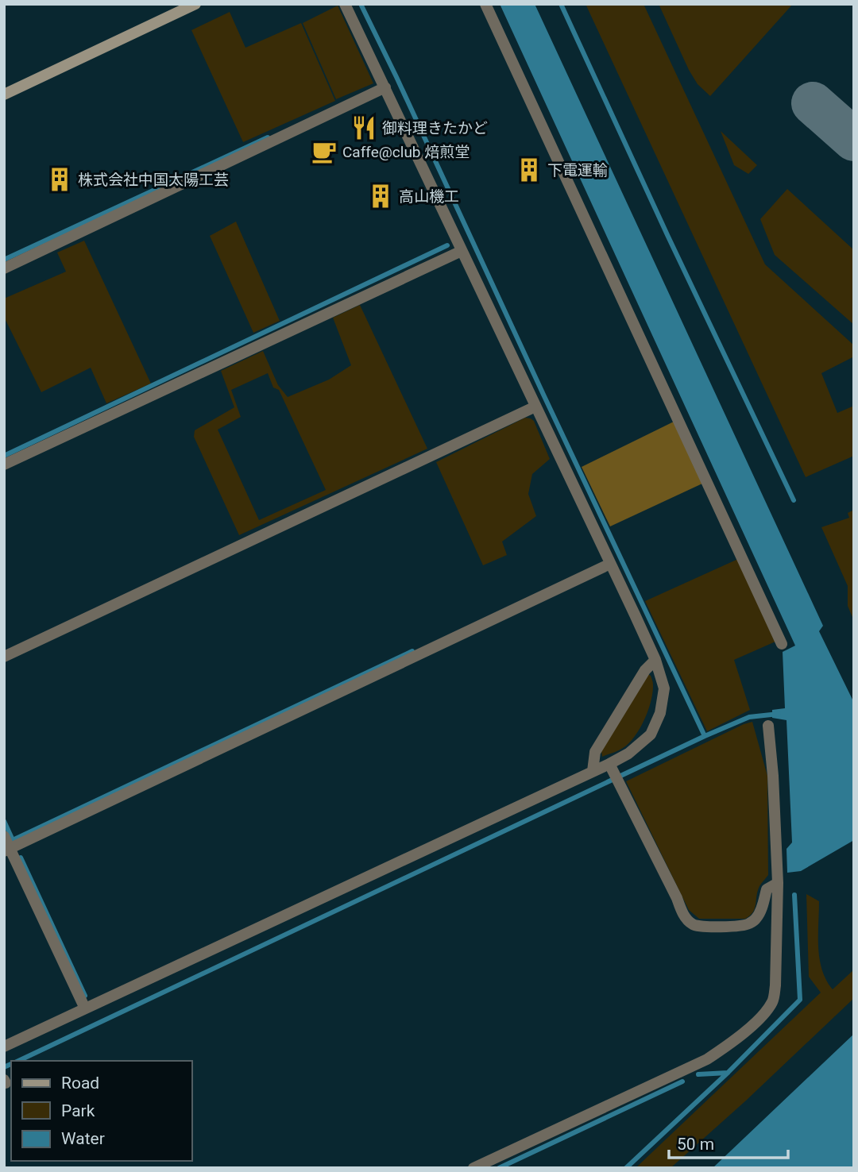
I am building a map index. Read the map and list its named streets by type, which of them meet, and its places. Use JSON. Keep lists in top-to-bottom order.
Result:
{
  "places": {
    "restaurant": ["御料理きたかど"],
    "cafe": ["Caffe@club 焙煎堂"],
    "building": ["下電運輸", "株式会社中国太陽工芸", "高山機工"]
  },
  "legend": ["Road", "Park", "Water"],
  "scale_bar": "50 m"
}
